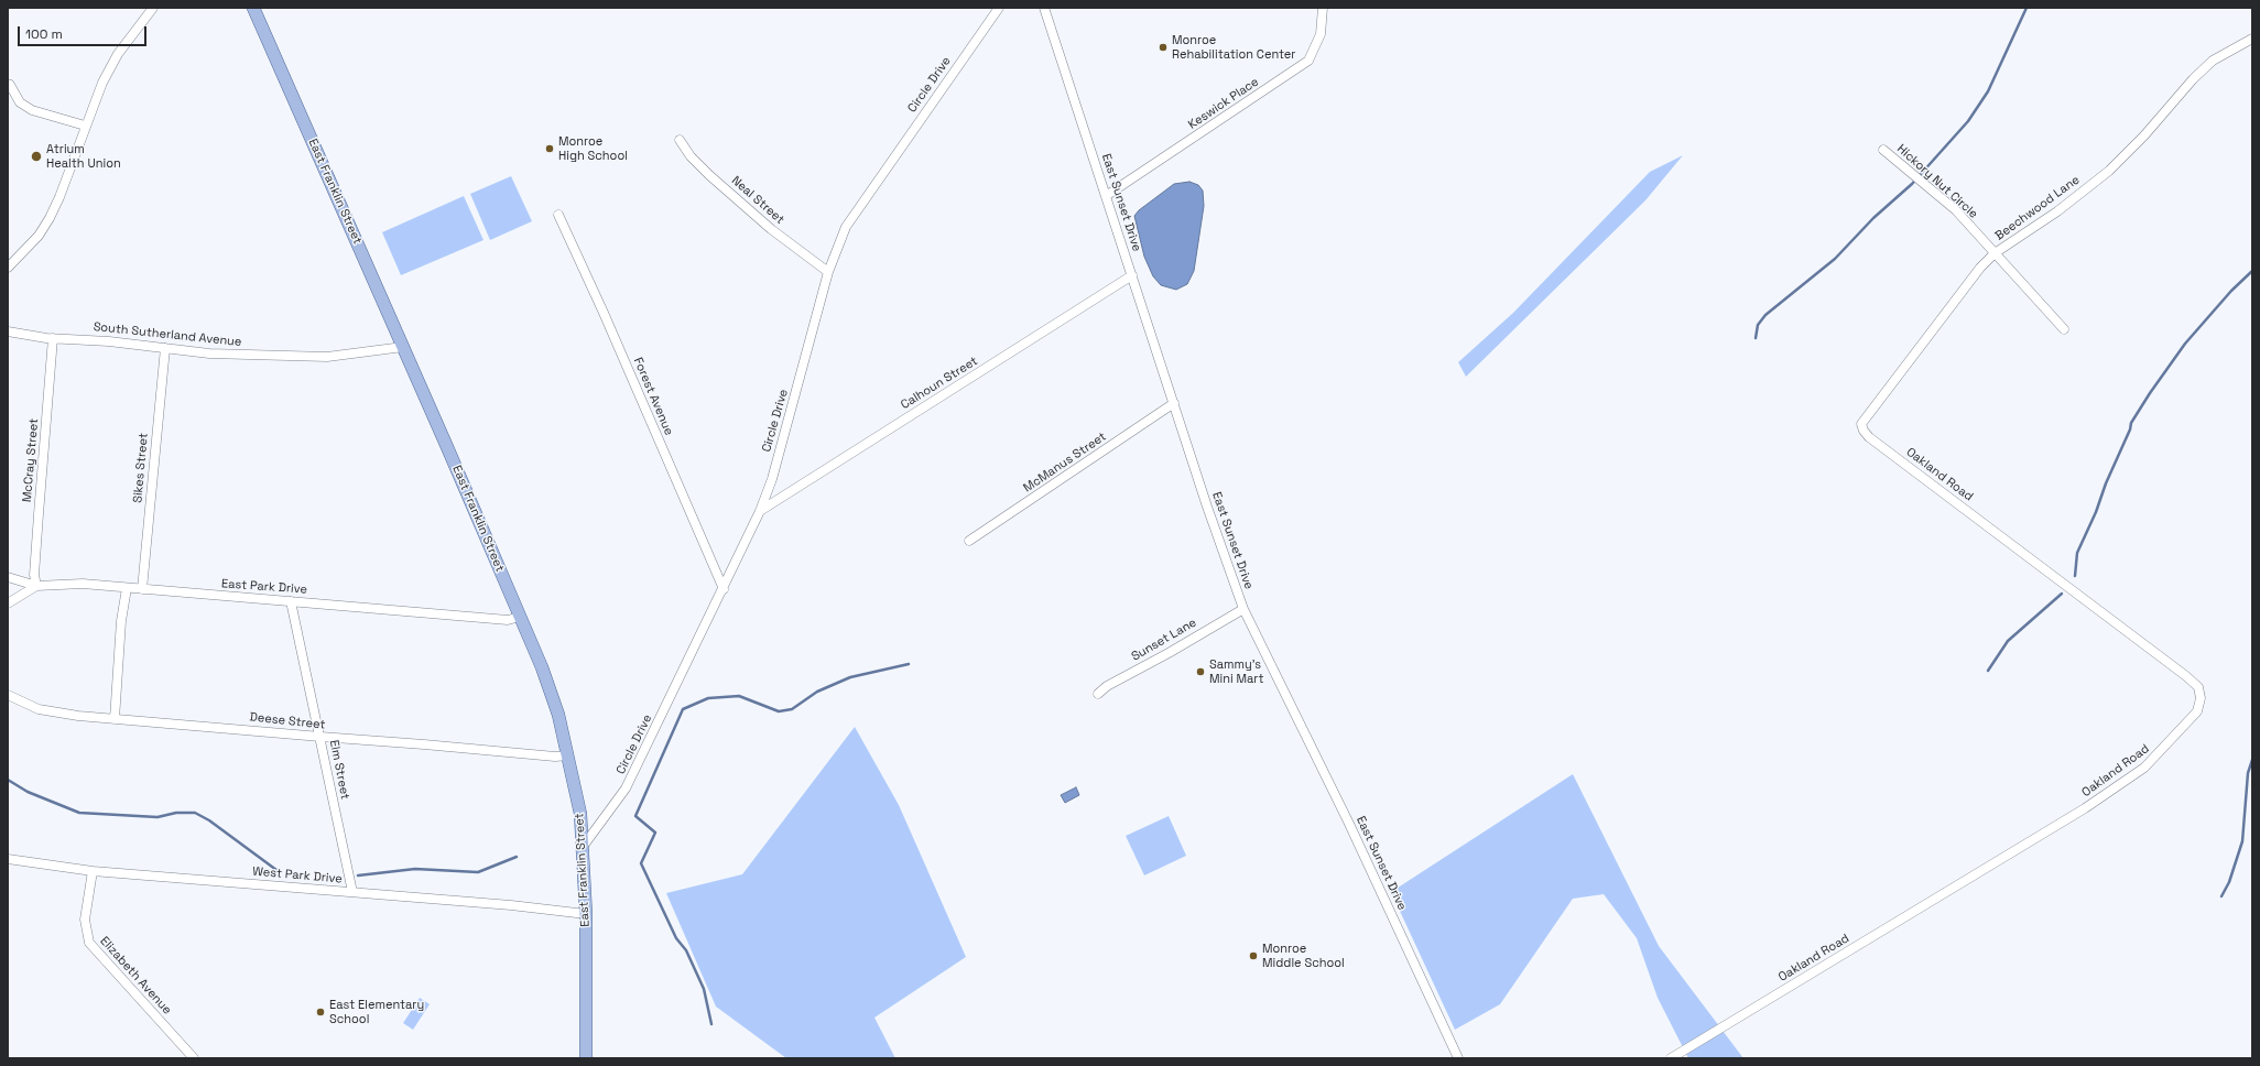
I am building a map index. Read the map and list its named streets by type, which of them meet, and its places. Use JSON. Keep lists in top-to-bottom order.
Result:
{
  "streets": {
    "main road": ["East Franklin Street"],
    "street": [
      "Circle Drive",
      "Keswick Place",
      "Hickory Nut Circle",
      "Neal Street",
      "East Sunset Drive",
      "Beechwood Lane",
      "South Sutherland Avenue",
      "Calhoun Street",
      "Forest Avenue",
      "McCray Street",
      "McManus Street",
      "Sikes Street",
      "Oakland Road",
      "East Park Drive",
      "Sunset Lane",
      "Deese Street",
      "Elm Street",
      "West Park Drive",
      "Elizabeth Avenue"
    ]
  },
  "crossings": [
    ["Circle Drive", "East Franklin Street"],
    ["Circle Drive", "Neal Street"],
    ["Circle Drive", "Calhoun Street"],
    ["Circle Drive", "Forest Avenue"],
    ["Keswick Place", "East Sunset Drive"],
    ["Hickory Nut Circle", "Beechwood Lane"],
    ["East Franklin Street", "South Sutherland Avenue"],
    ["East Franklin Street", "East Park Drive"],
    ["East Franklin Street", "Deese Street"],
    ["East Franklin Street", "West Park Drive"],
    ["East Sunset Drive", "Calhoun Street"],
    ["East Sunset Drive", "McManus Street"],
    ["East Sunset Drive", "Sunset Lane"],
    ["Beechwood Lane", "Oakland Road"],
    ["South Sutherland Avenue", "McCray Street"],
    ["South Sutherland Avenue", "Sikes Street"],
    ["McCray Street", "East Park Drive"],
    ["Sikes Street", "East Park Drive"],
    ["East Park Drive", "Elm Street"],
    ["Deese Street", "Elm Street"],
    ["Elm Street", "West Park Drive"],
    ["West Park Drive", "Elizabeth Avenue"]
  ],
  "places": [
    "Monroe Rehabilitation Center",
    "Monroe High School",
    "Atrium Health Union",
    "Sammy's Mini Mart",
    "Monroe Middle School",
    "East Elementary School"
  ],
  "scale_bar": "100 m"
}
